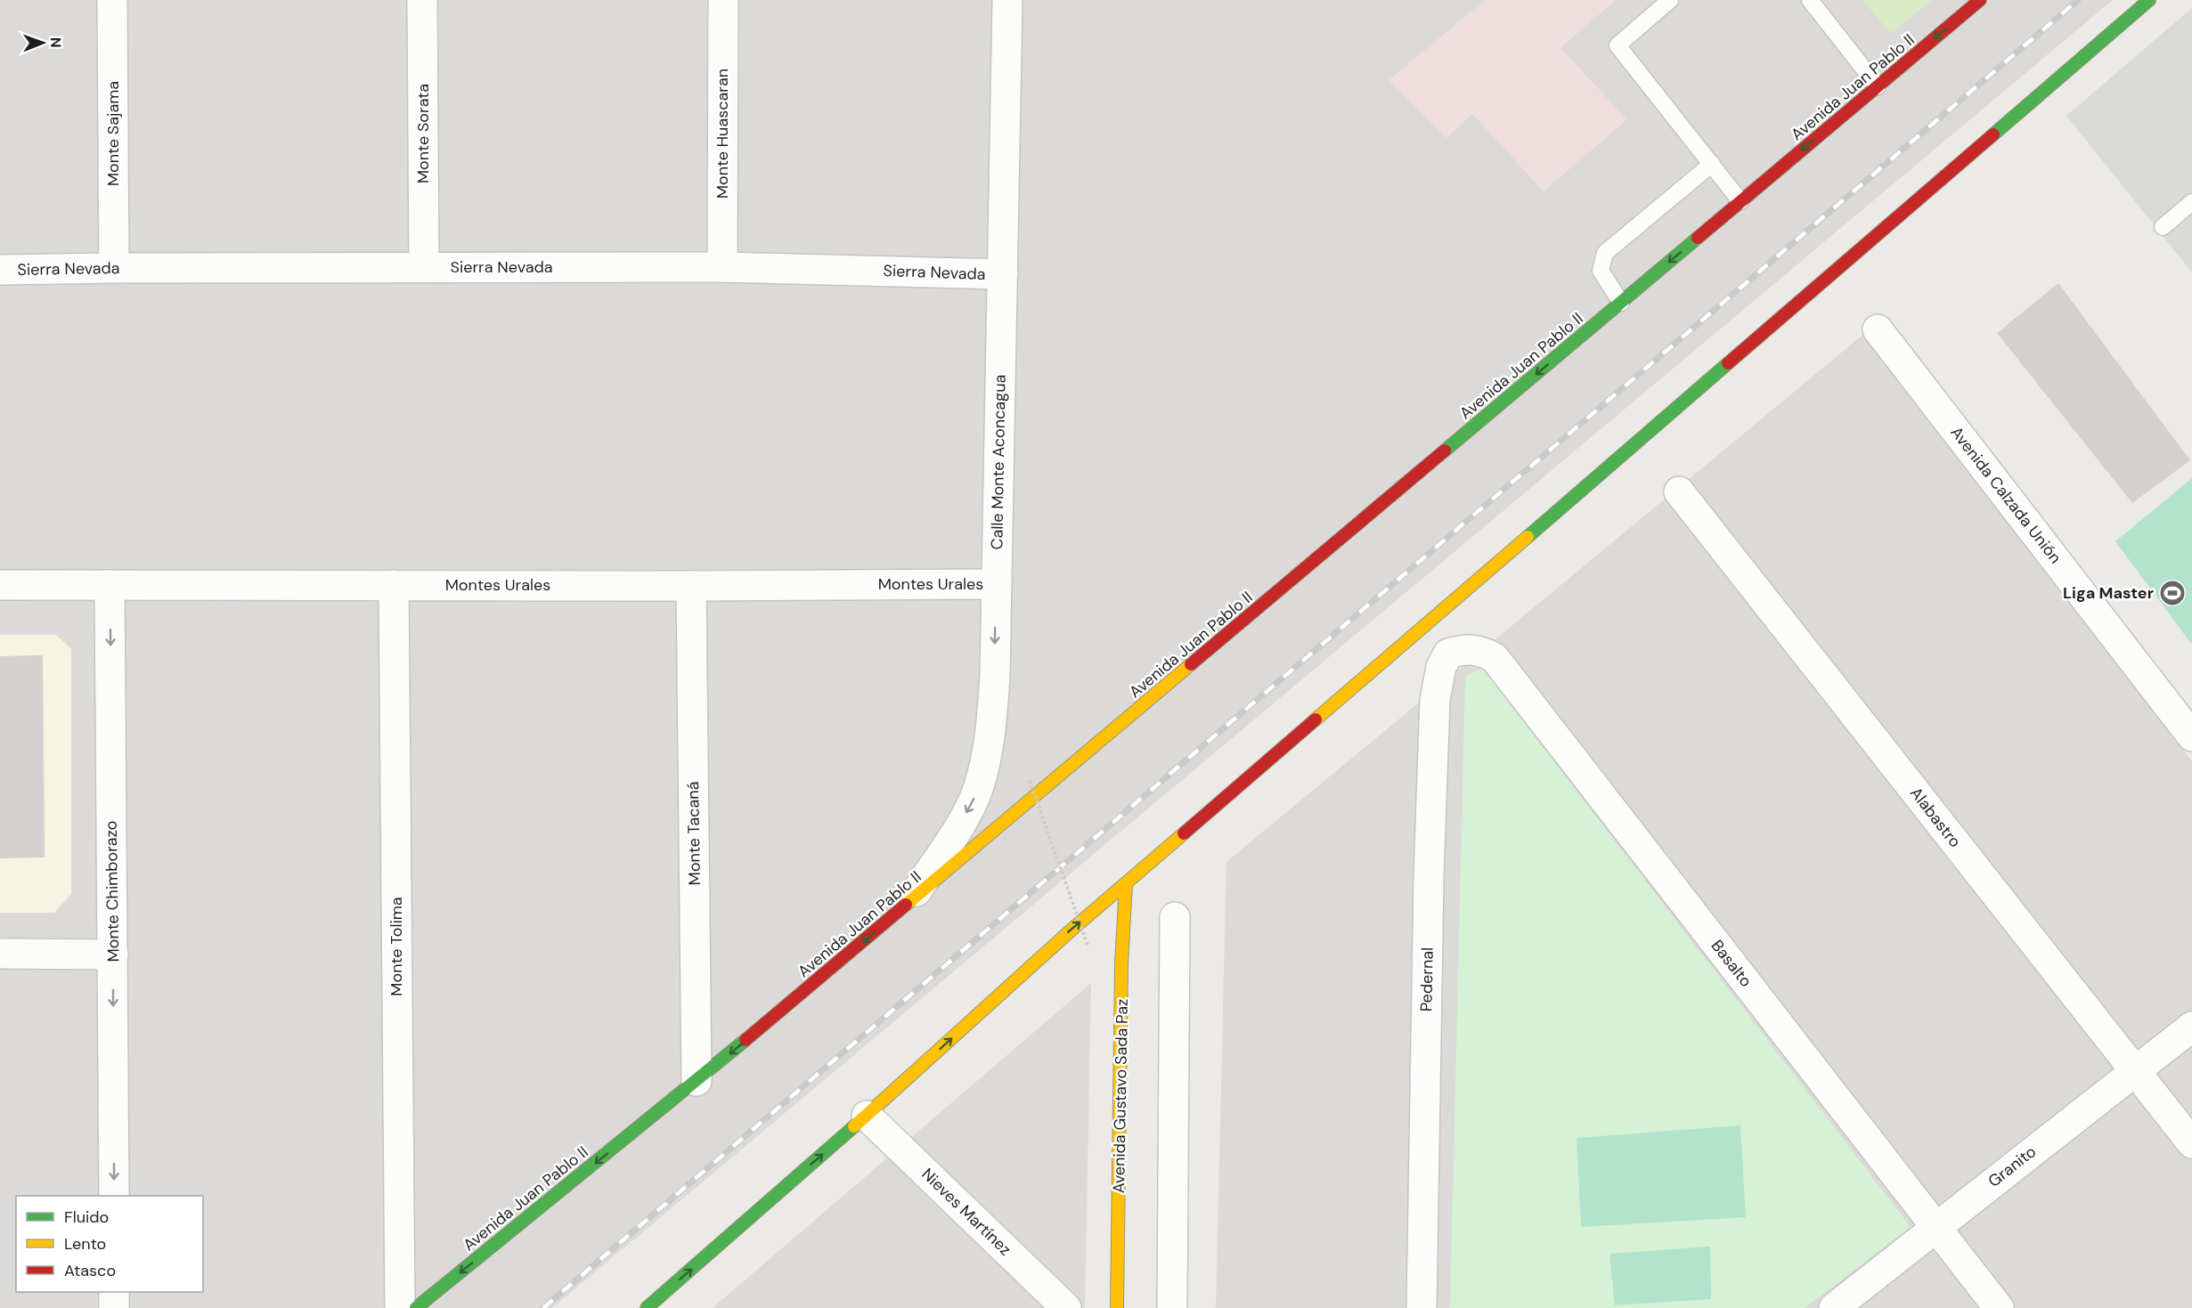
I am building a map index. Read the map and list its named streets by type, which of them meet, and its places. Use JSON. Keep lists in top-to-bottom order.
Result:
{
  "streets": {
    "main road": ["Avenida Juan Pablo II", "Avenida Gustavo Sada Paz"],
    "street": [
      "Monte Sajama",
      "Monte Sorata",
      "Monte Huascaran",
      "Sierra Nevada",
      "Calle Monte Aconcagua",
      "Avenida Calzada Unión",
      "Montes Urales",
      "Alabastro",
      "Monte Tacaná",
      "Monte Chimborazo",
      "Monte Tolima",
      "Basalto",
      "Pedernal",
      "Granito",
      "Nieves Martínez"
    ]
  },
  "crossings": [
    ["Avenida Juan Pablo II", "Calle Monte Aconcagua"],
    ["Avenida Juan Pablo II", "Monte Tacaná"],
    ["Monte Sajama", "Sierra Nevada"],
    ["Monte Sorata", "Sierra Nevada"],
    ["Monte Huascaran", "Sierra Nevada"],
    ["Sierra Nevada", "Calle Monte Aconcagua"],
    ["Calle Monte Aconcagua", "Montes Urales"],
    ["Montes Urales", "Monte Tacaná"],
    ["Montes Urales", "Monte Chimborazo"],
    ["Montes Urales", "Monte Tolima"],
    ["Alabastro", "Granito"],
    ["Basalto", "Pedernal"],
    ["Basalto", "Granito"]
  ],
  "one_way": ["Avenida Juan Pablo II", "Calle Monte Aconcagua", "Monte Chimborazo"],
  "places": {
    "sports": ["Liga Master"]
  },
  "legend": ["Fluido", "Lento", "Atasco"],
  "north": "right"
}
